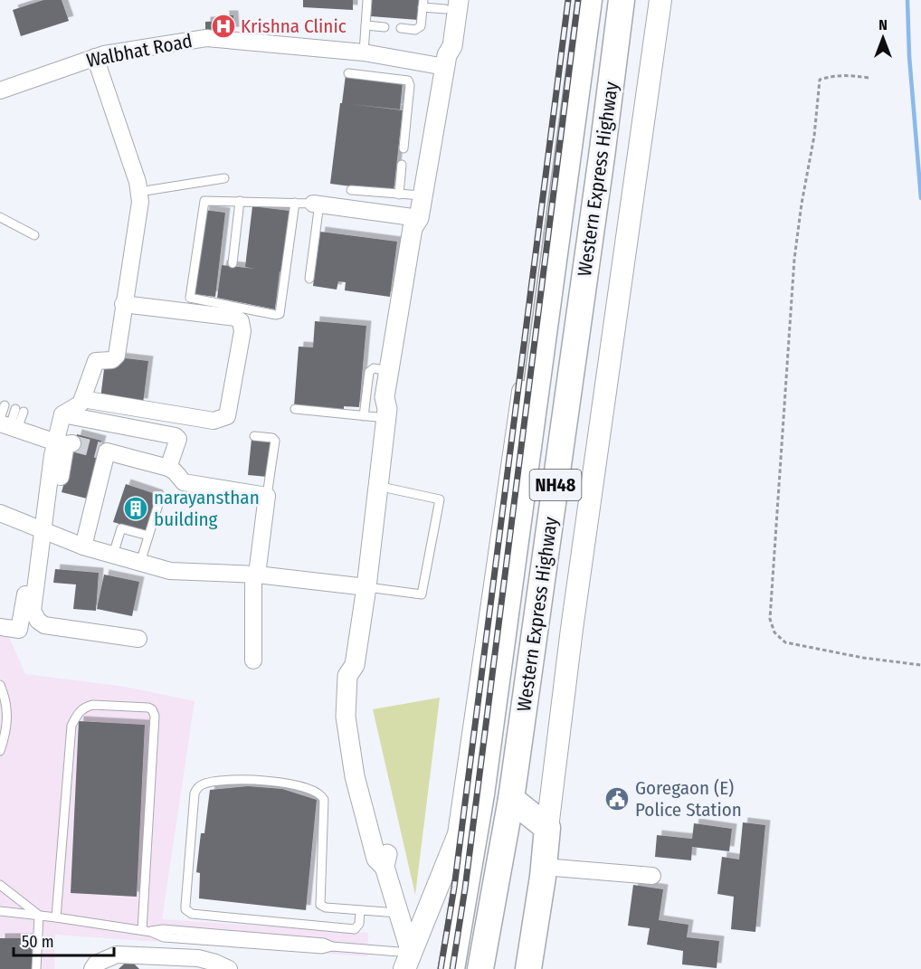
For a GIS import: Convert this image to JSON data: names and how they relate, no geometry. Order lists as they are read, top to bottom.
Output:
{
  "streets": {
    "highway": ["Western Express Highway", "NH48"],
    "street": ["Walbhat Road"]
  },
  "places": {
    "hospital": ["Krishna Clinic"],
    "building": ["narayansthan building"],
    "public building": ["Goregaon (E) Police Station"]
  },
  "scale_bar": "50 m",
  "north": "top"
}
